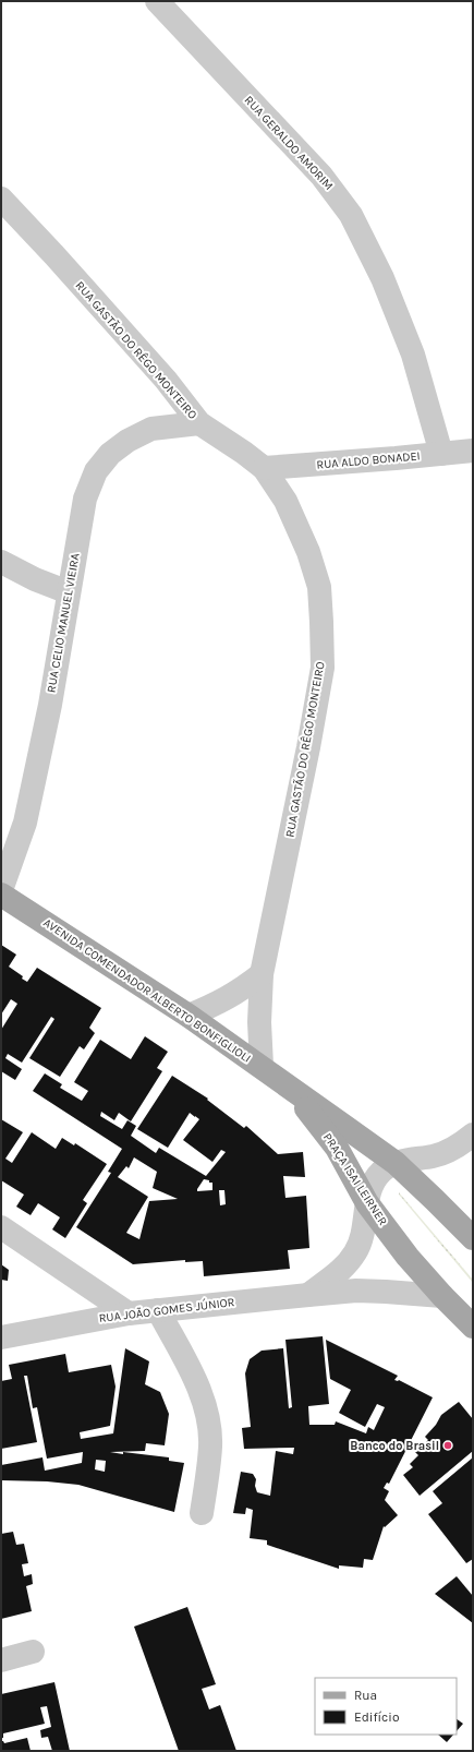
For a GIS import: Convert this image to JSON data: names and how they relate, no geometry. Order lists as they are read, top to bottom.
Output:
{
  "streets": {
    "main road": ["AVENIDA COMENDADOR ALBERTO BONFIGLIOLI", "PRAÇA ISAI LEIRNER"],
    "street": [
      "RUA GERALDO AMORIM",
      "RUA GASTÃO DO RÊGO MONTEIRO",
      "RUA ALDO BONADEI",
      "RUA CELIO MANUEL VIEIRA",
      "RUA JOÃO GOMES JÚNIOR"
    ]
  },
  "crossings": [
    ["RUA GERALDO AMORIM", "RUA ALDO BONADEI"],
    ["RUA GASTÃO DO RÊGO MONTEIRO", "RUA ALDO BONADEI"],
    ["RUA GASTÃO DO RÊGO MONTEIRO", "RUA CELIO MANUEL VIEIRA"],
    ["RUA GASTÃO DO RÊGO MONTEIRO", "AVENIDA COMENDADOR ALBERTO BONFIGLIOLI"],
    ["AVENIDA COMENDADOR ALBERTO BONFIGLIOLI", "PRAÇA ISAI LEIRNER"],
    ["PRAÇA ISAI LEIRNER", "RUA JOÃO GOMES JÚNIOR"]
  ],
  "places": ["Banco do Brasil"],
  "legend": ["Rua", "Edifício"]
}
